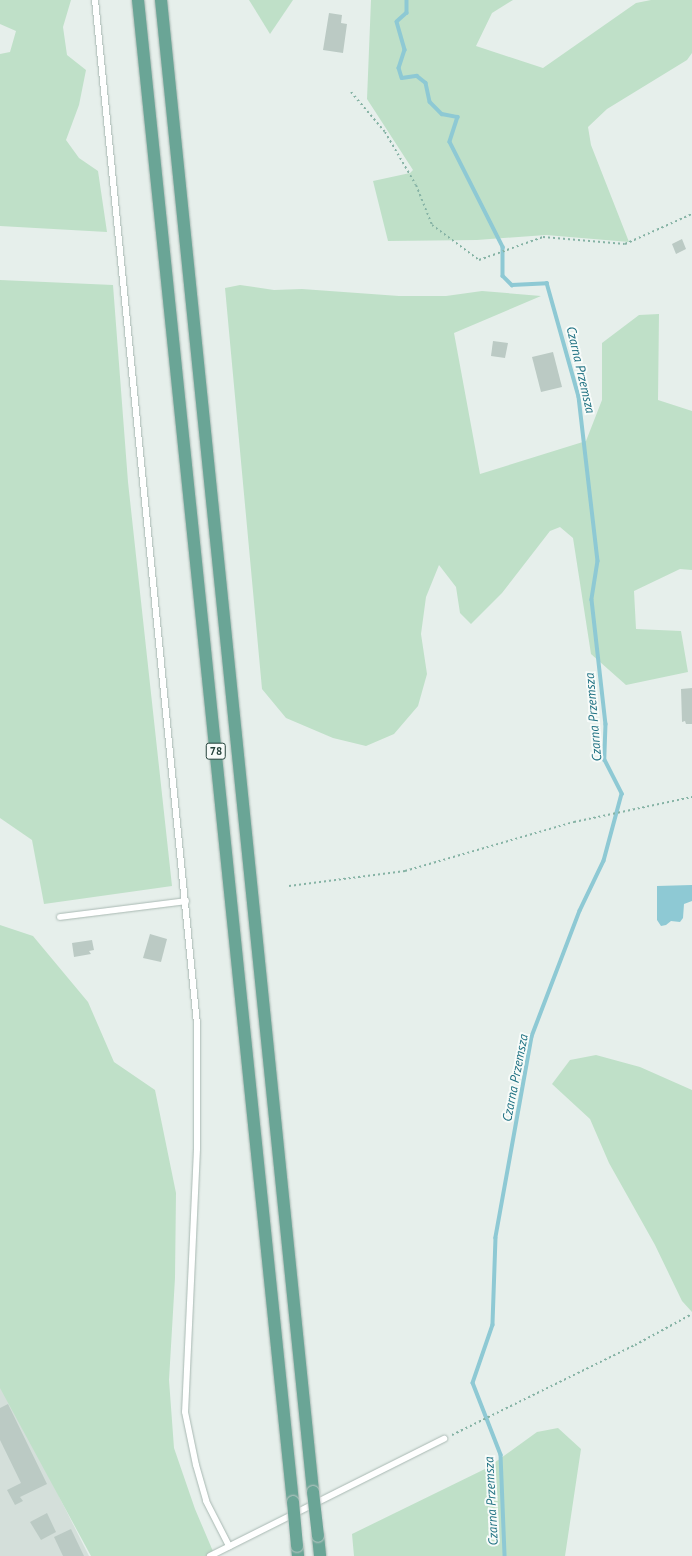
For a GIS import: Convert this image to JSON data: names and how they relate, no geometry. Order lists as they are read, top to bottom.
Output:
{
  "streets": {
    "main road": ["78"]
  },
  "water": ["Czarna Przemsza"]
}
